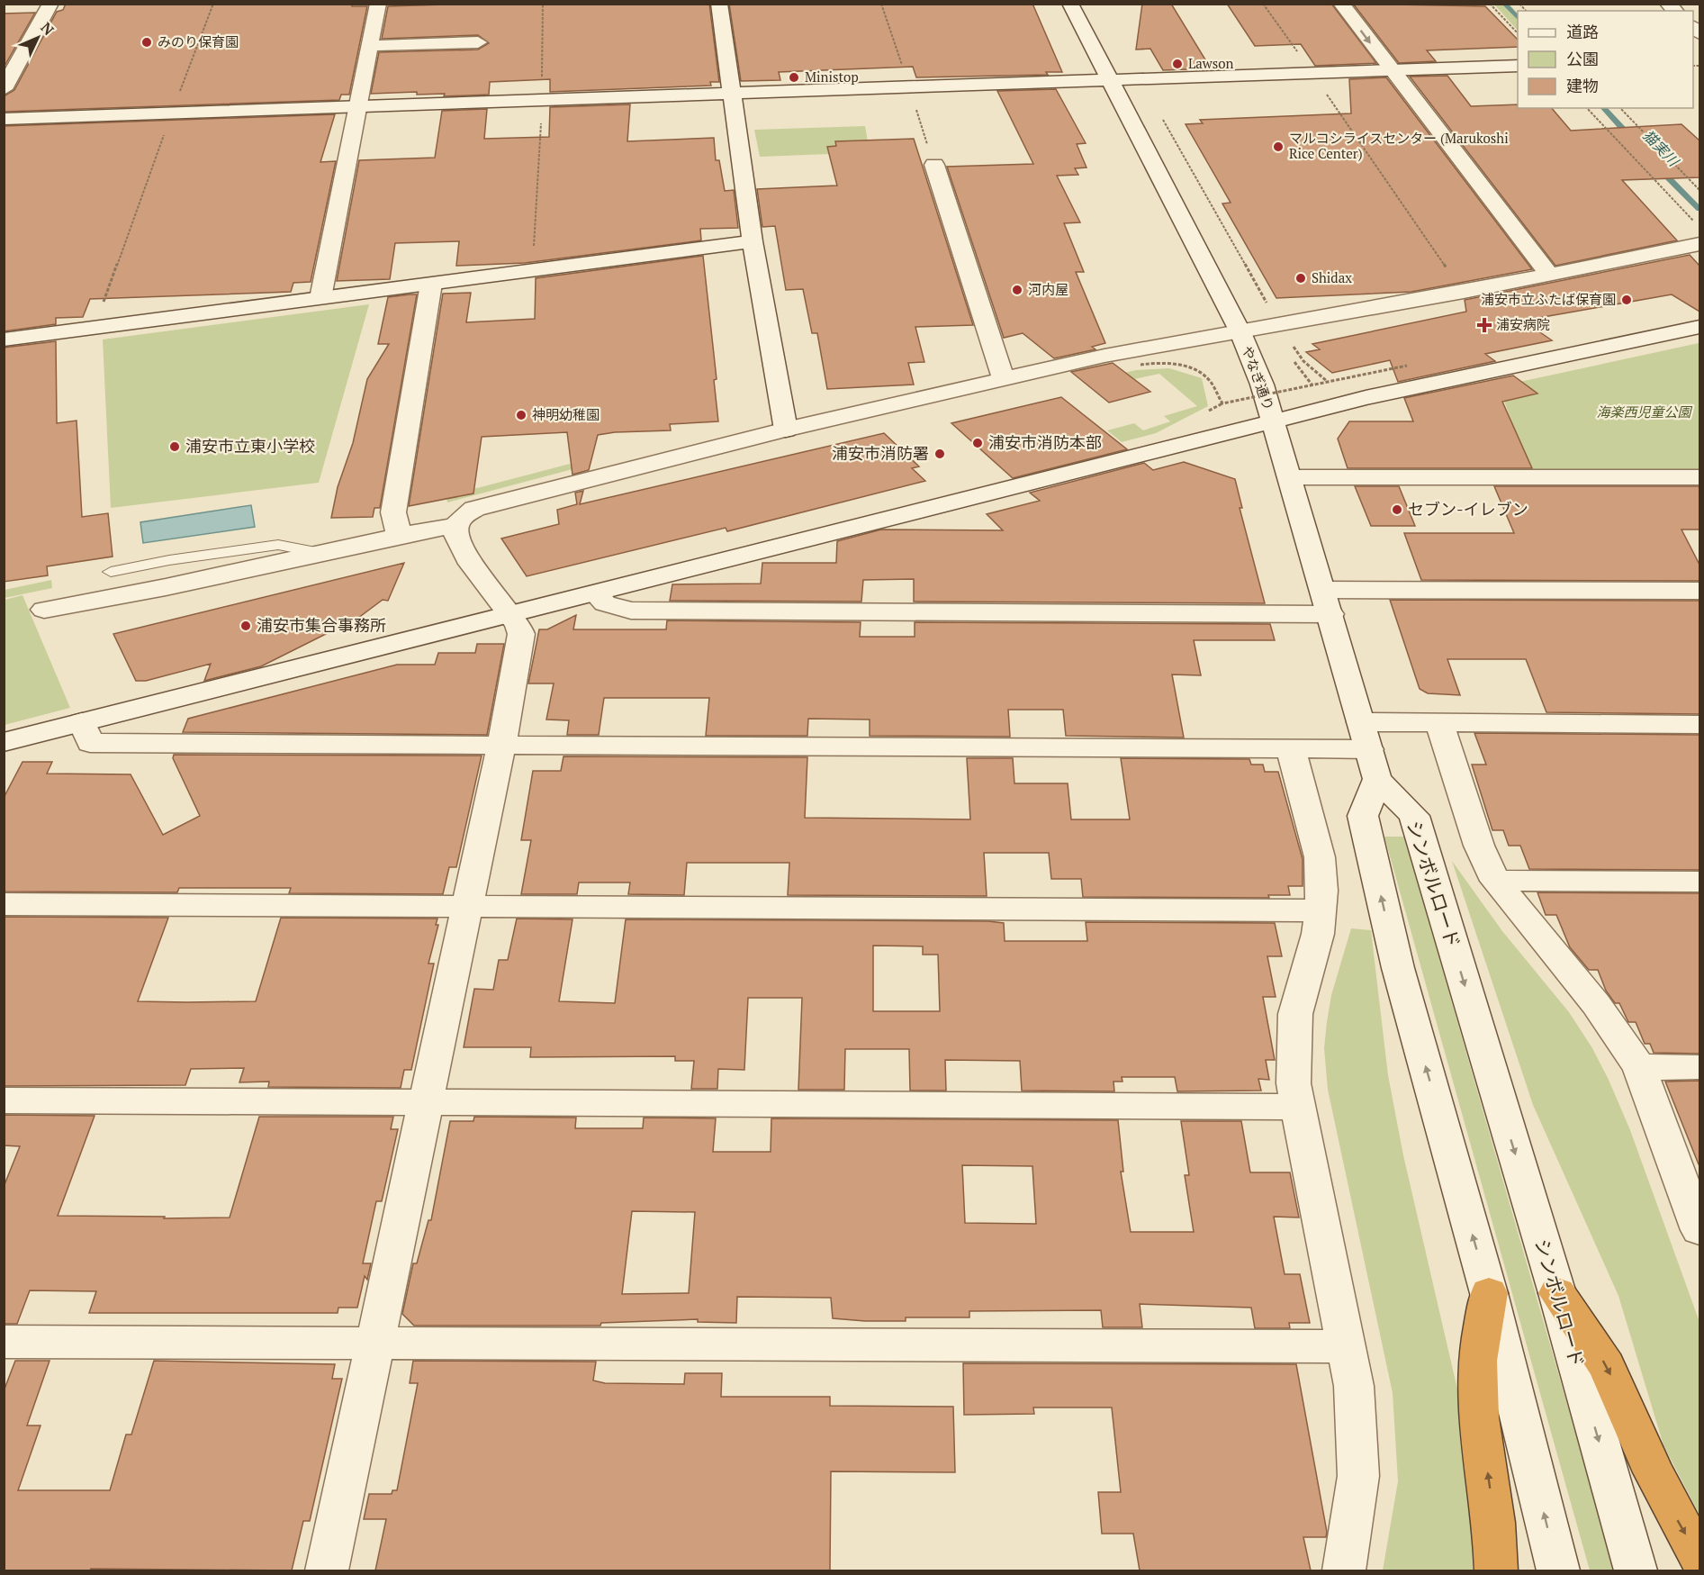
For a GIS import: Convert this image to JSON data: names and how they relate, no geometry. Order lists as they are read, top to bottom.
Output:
{
  "streets": {
    "street": ["やなぎ通り", "シンボルロード"]
  },
  "crossings": [
    ["やなぎ通り", "シンボルロード"]
  ],
  "water": ["猫実川"],
  "parks": ["海楽西児童公園"],
  "places": {
    "other": [
      "みのり保育園",
      "Lawson",
      "Ministop",
      "マルコシライスセンター (Marukoshi Rice Center)",
      "Shidax",
      "河内屋",
      "浦安市立ふたば保育園",
      "神明幼稚園",
      "浦安市消防本部",
      "浦安市立東小学校",
      "浦安市消防署",
      "セブン-イレブン",
      "浦安市集合事務所"
    ],
    "health": ["浦安病院"]
  },
  "legend": ["道路", "公園", "建物"],
  "north": "top right"
}
